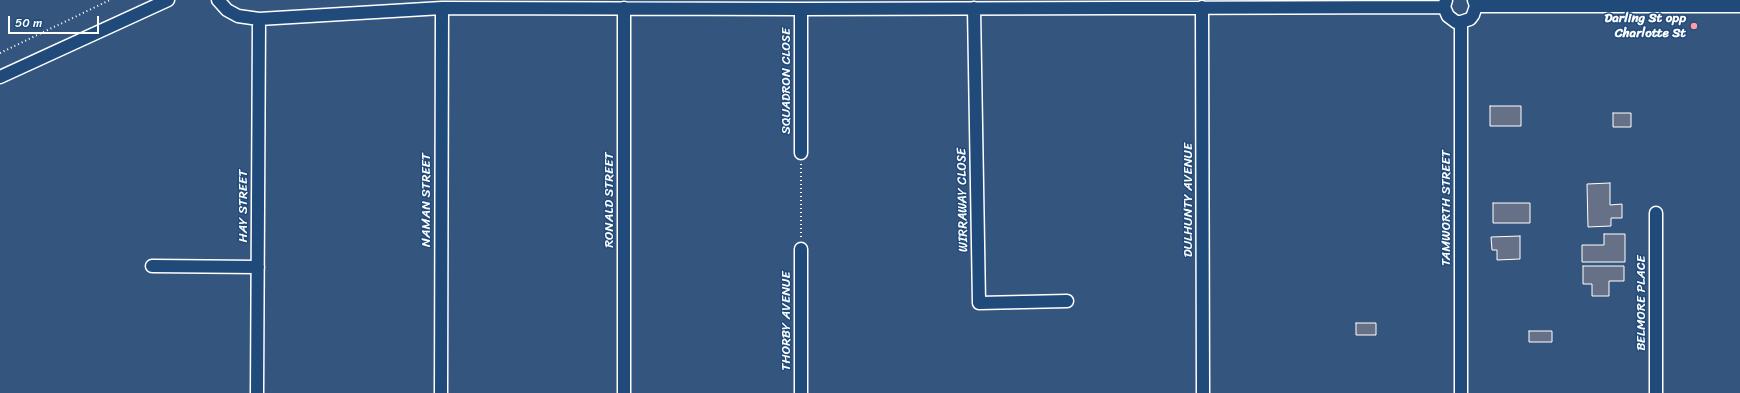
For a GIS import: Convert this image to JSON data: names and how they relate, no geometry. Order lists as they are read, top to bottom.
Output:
{
  "streets": {
    "street": [
      "SQUADRON CLOSE",
      "NAMAN STREET",
      "RONALD STREET",
      "WIRRAWAY CLOSE",
      "DULHUNTY AVENUE",
      "HAY STREET",
      "TAMWORTH STREET",
      "BELMORE PLACE",
      "THORBY AVENUE"
    ]
  },
  "places": ["Darling St opp Charlotte St"],
  "scale_bar": "50 m"
}
